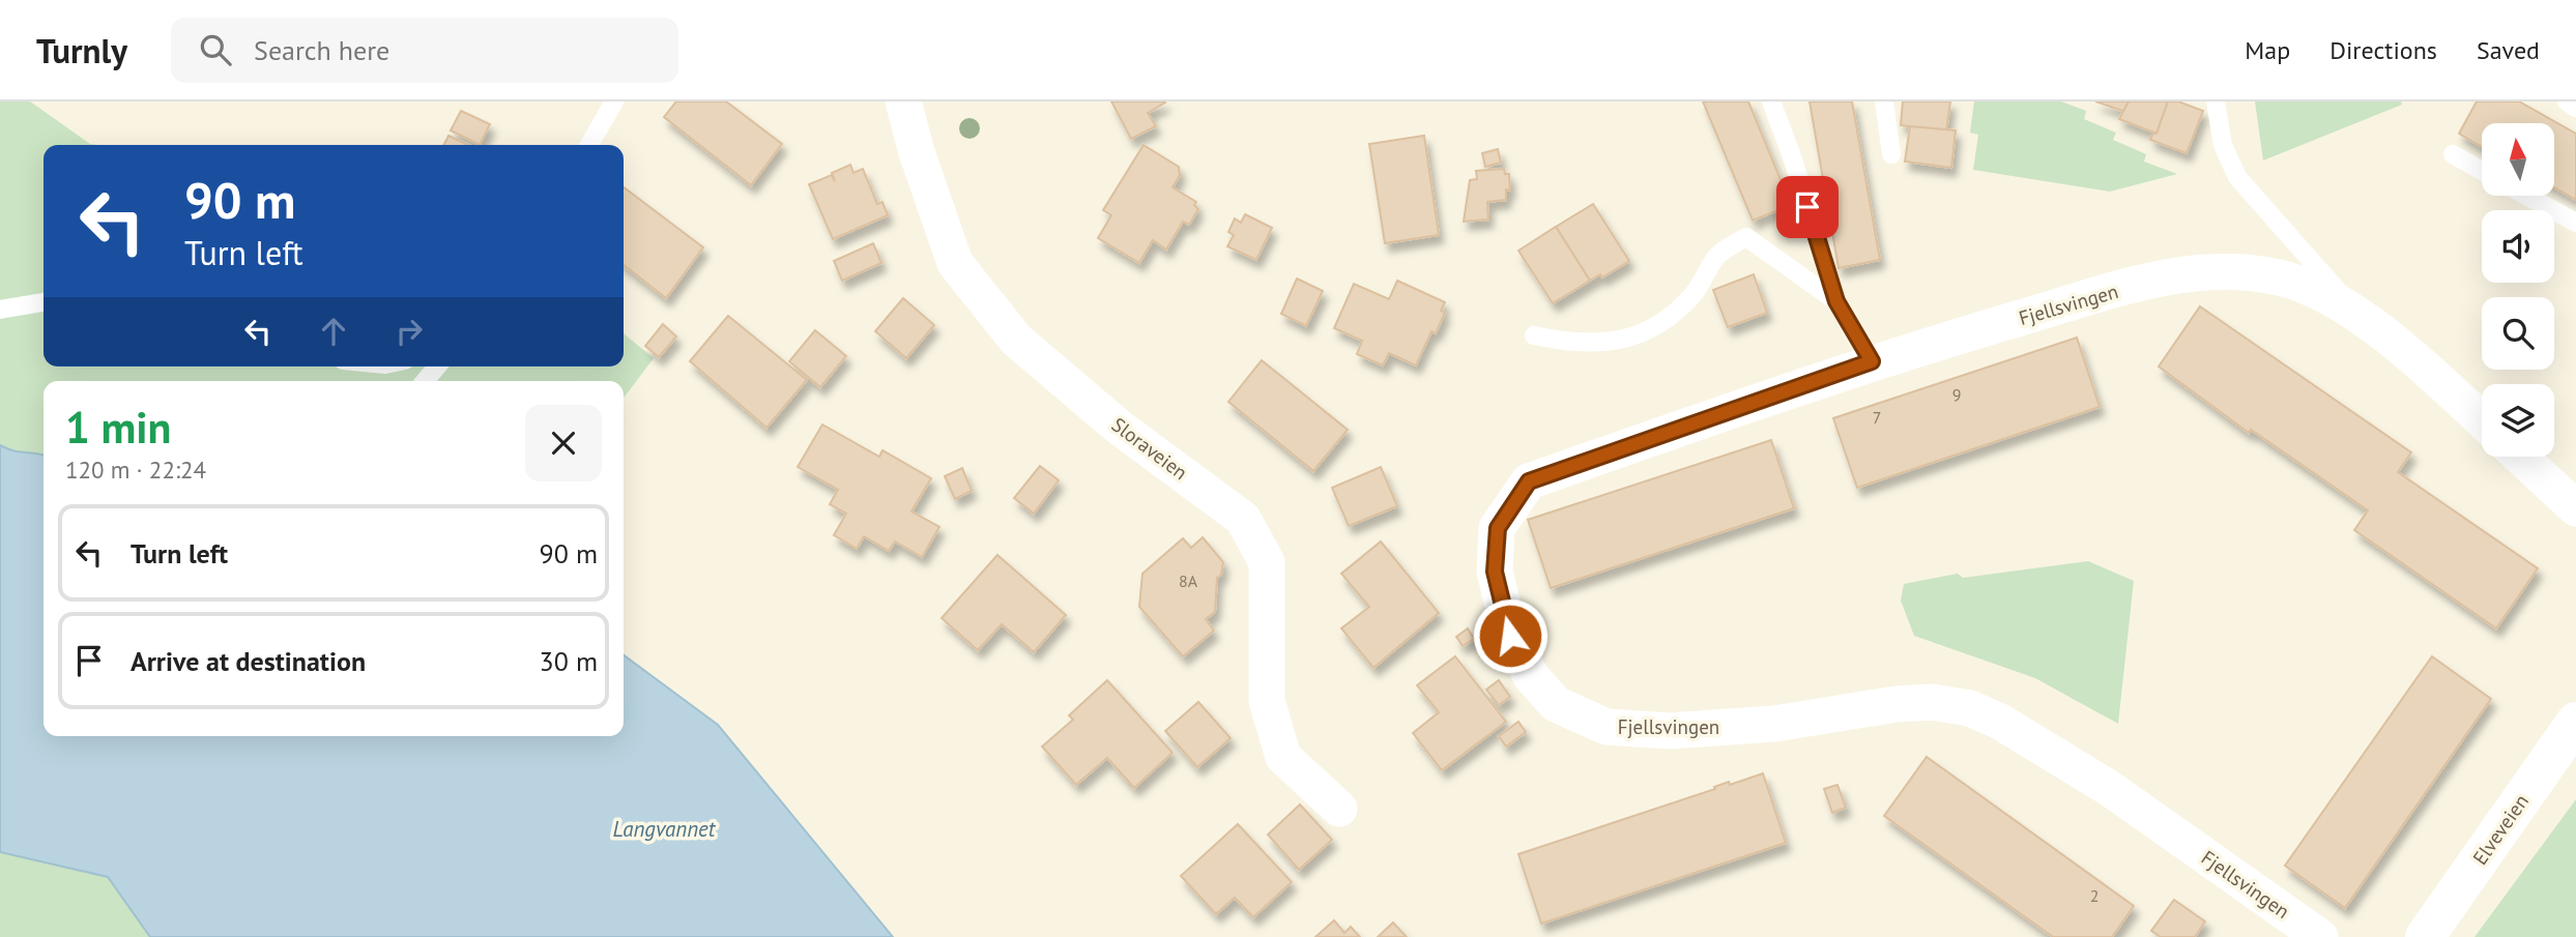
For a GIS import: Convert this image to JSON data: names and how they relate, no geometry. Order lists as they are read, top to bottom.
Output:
{
  "streets": {
    "main road": ["Elveveien"],
    "street": ["Fjellsvingen", "Sloraveien"]
  },
  "water": ["Langvannet"],
  "house_numbers": [
    "9",
    "7",
    "8A",
    "2"
  ],
  "north": "top",
  "page": {
    "header": "Turnly",
    "search": "Search here",
    "nav": ["Map", "Directions", "Saved"],
    "turn": ["90 m", "Turn left"],
    "heading": ["1 min", "120 m · 22:24"],
    "list": [
      {
        "name": "Turn left",
        "value": "90 m"
      },
      {
        "name": "Arrive at destination",
        "value": "30 m"
      }
    ]
  }
}
